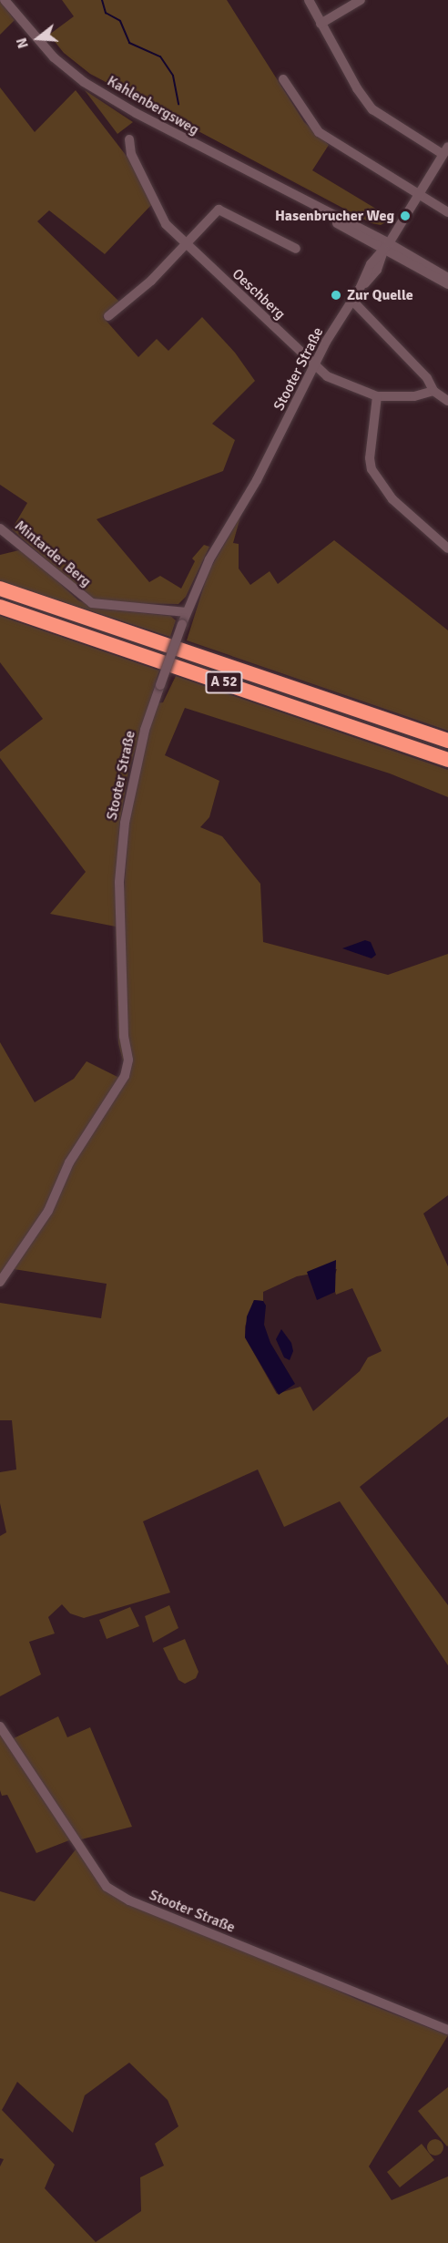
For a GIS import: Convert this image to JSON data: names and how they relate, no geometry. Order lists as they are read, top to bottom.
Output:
{
  "streets": {
    "highway": ["A 52"],
    "street": [
      "Kahlenbergsweg",
      "Oeschberg",
      "Stooter Straße",
      "Mintarder Berg"
    ]
  },
  "crossings": [
    ["Kahlenbergsweg", "Stooter Straße"],
    ["Oeschberg", "Stooter Straße"],
    ["Stooter Straße", "Mintarder Berg"]
  ],
  "places": ["Hasenbrucher Weg", "Zur Quelle"],
  "north": "left"
}
